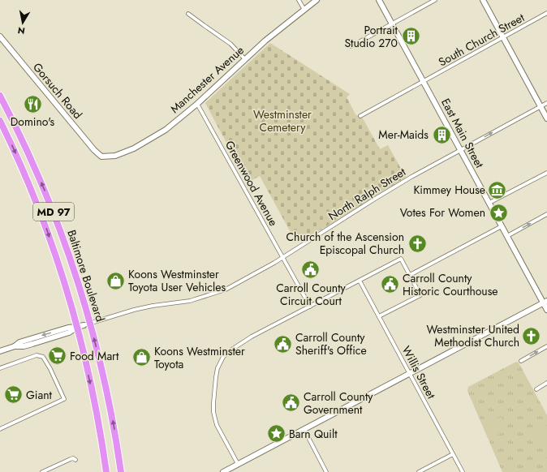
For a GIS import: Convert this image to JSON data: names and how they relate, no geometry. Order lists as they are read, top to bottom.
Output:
{
  "streets": {
    "highway": ["MD 97", "Baltimore Boulevard"],
    "street": [
      "South Church Street",
      "Manchester Avenue",
      "Gorsuch Road",
      "East Main Street",
      "Greenwood Avenue",
      "North Ralph Street",
      "Willis Street"
    ]
  },
  "crossings": [
    ["South Church Street", "East Main Street"],
    ["Manchester Avenue", "Gorsuch Road"],
    ["Manchester Avenue", "Greenwood Avenue"],
    ["East Main Street", "North Ralph Street"],
    ["Greenwood Avenue", "North Ralph Street"],
    ["North Ralph Street", "Baltimore Boulevard"]
  ],
  "parks": ["Westminster Cemetery"],
  "places": {
    "building": ["Portrait Studio 270", "Mer-Maids"],
    "restaurant": ["Domino's"],
    "museum": ["Kimmey House"],
    "place": ["Votes For Women", "Barn Quilt"],
    "church": ["Church of the Ascension Episcopal Church", "Westminster United Methodist Church"],
    "public building": [
      "Carroll County Circuit Court",
      "Carroll County Historic Courthouse",
      "Carroll County Sheriff's Office",
      "Carroll County Government"
    ],
    "shop": ["Koons Westminster Toyota User Vehicles", "Koons Westminster Toyota"],
    "supermarket": ["Food Mart", "Giant"]
  },
  "north": "bottom"
}
